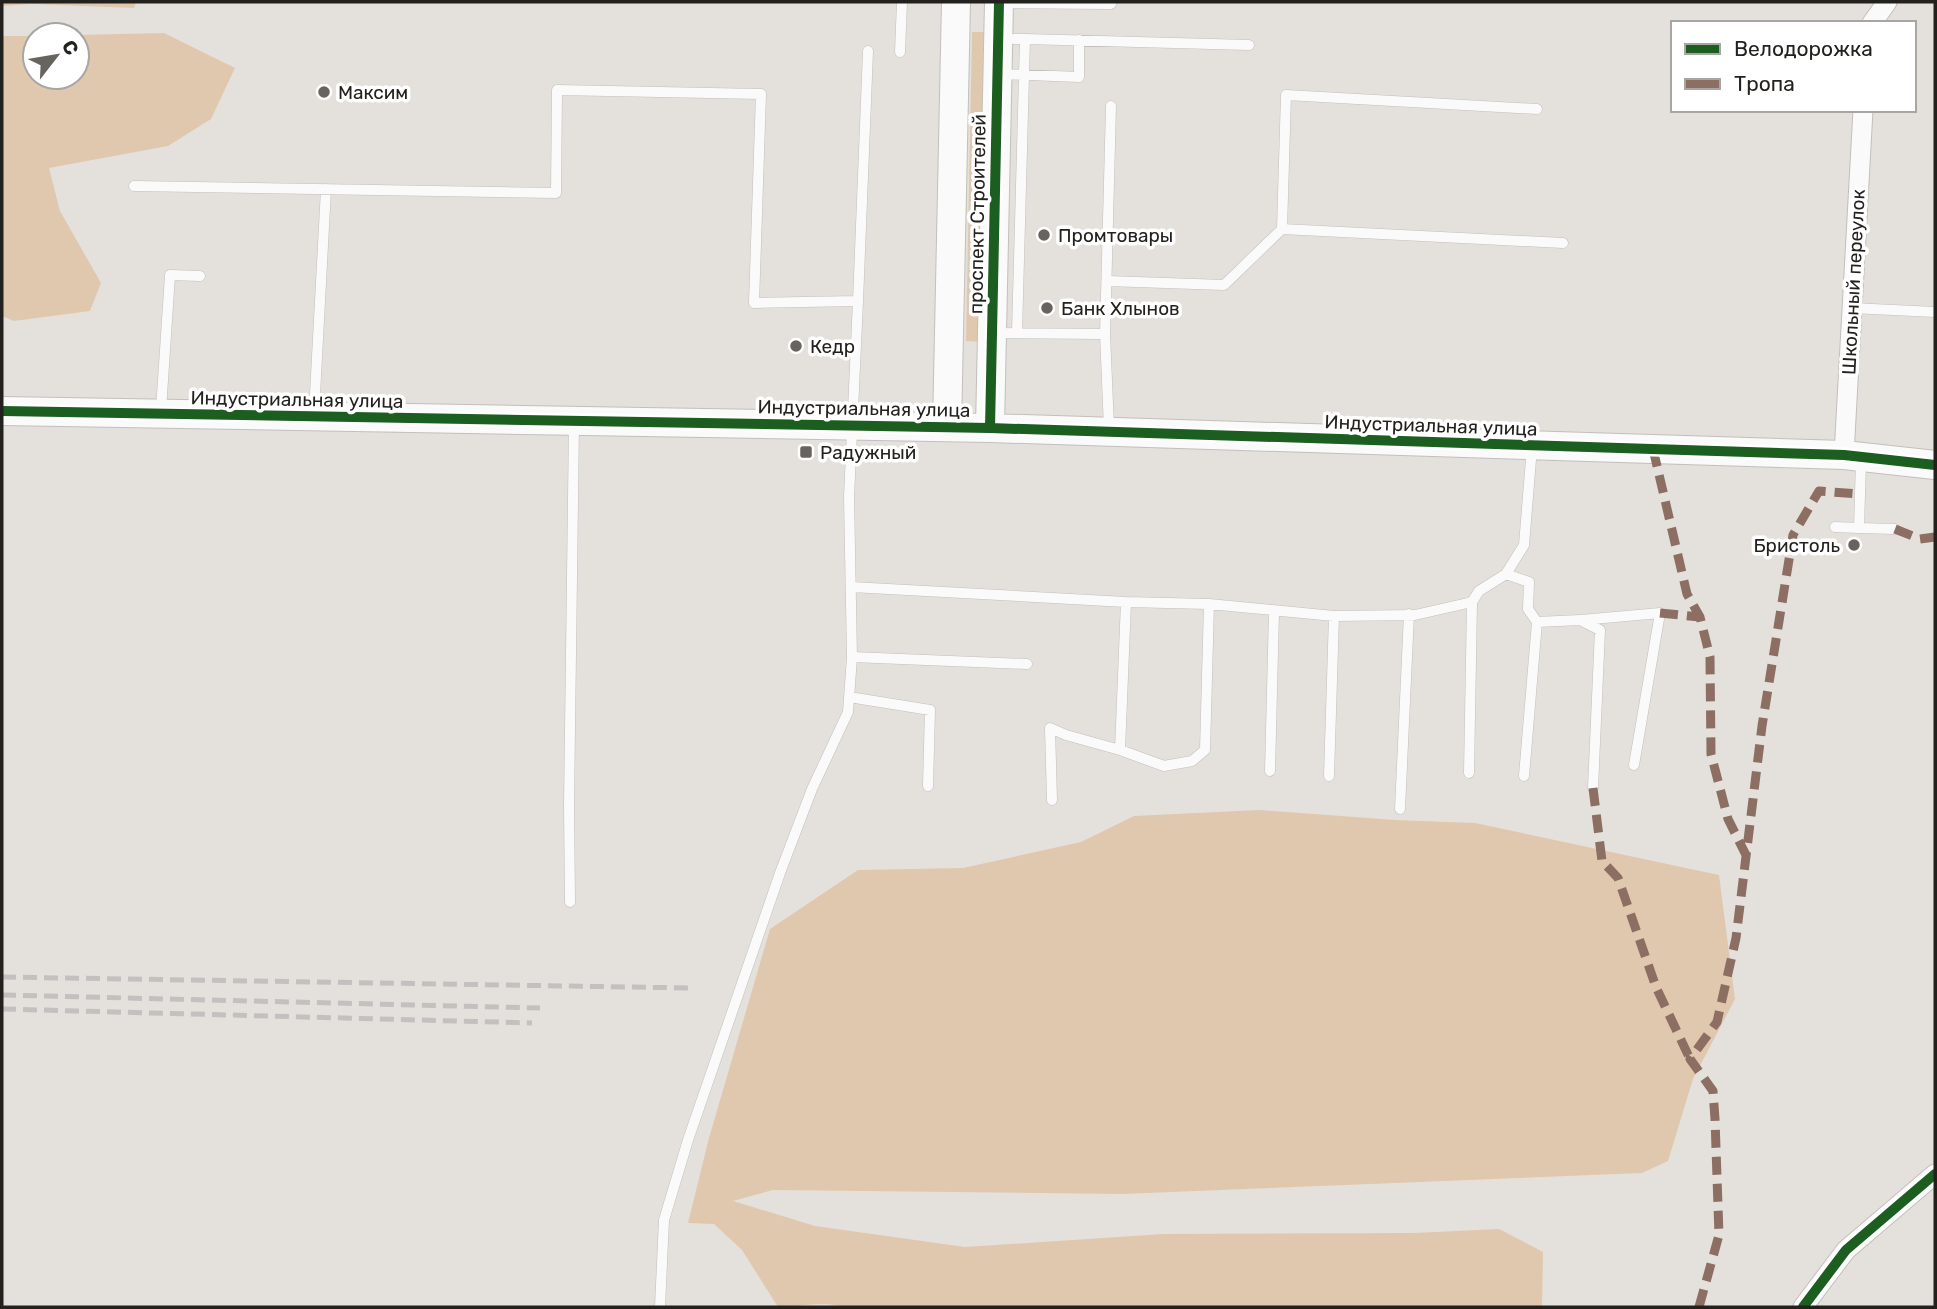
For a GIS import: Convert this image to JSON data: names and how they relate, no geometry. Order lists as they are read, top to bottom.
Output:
{
  "streets": {
    "street": ["проспект Строителей", "Школьный переулок", "Индустриальная улица"]
  },
  "crossings": [
    ["проспект Строителей", "Индустриальная улица"],
    ["Школьный переулок", "Индустриальная улица"]
  ],
  "places": {
    "other": [
      "Максим",
      "Промтовары",
      "Банк Хлынов",
      "Кедр",
      "Бристоль"
    ],
    "transit": ["Радужный"]
  },
  "legend": ["Велодорожка", "Тропа"],
  "north": "top right"
}
